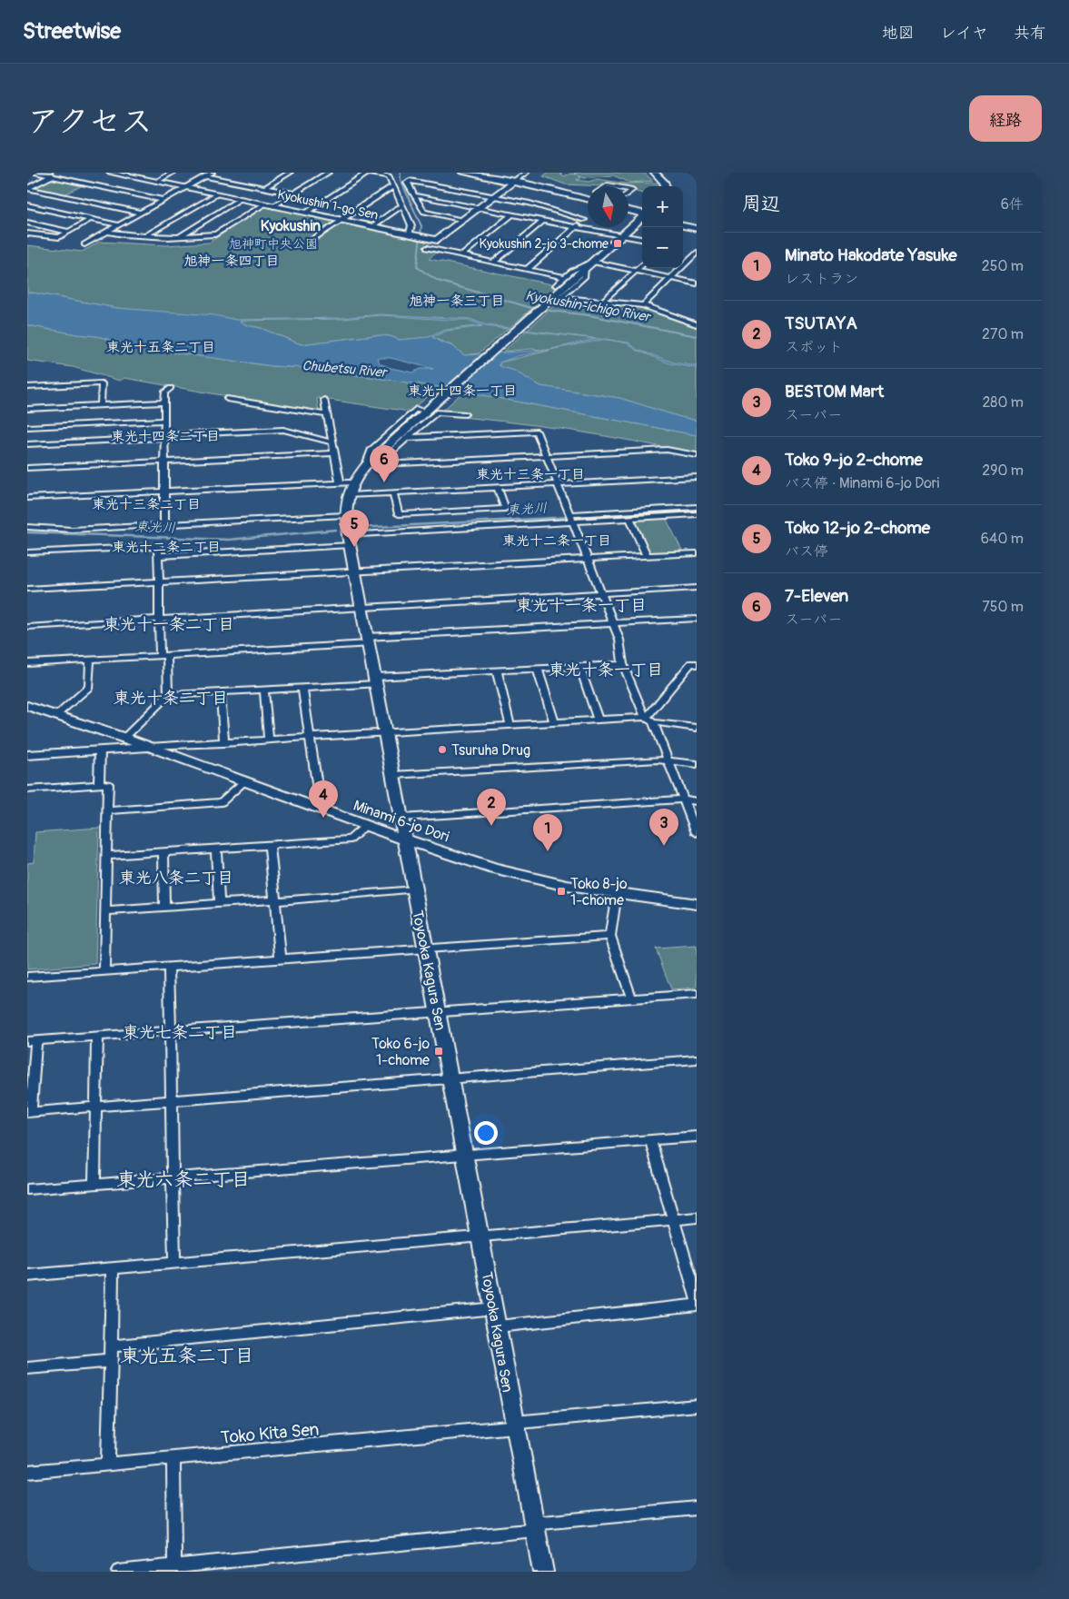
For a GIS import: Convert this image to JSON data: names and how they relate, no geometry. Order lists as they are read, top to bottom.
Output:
{
  "streets": {
    "main road": ["Kyokushin 1-go Sen", "Minami 6-jo Dori", "Toyooka Kagura Sen"],
    "street": ["Toko Kita Sen"]
  },
  "crossings": [
    ["Minami 6-jo Dori", "Toyooka Kagura Sen"],
    ["Toyooka Kagura Sen", "Toko Kita Sen"]
  ],
  "districts": [
    "Kyokushin",
    "旭神一条四丁目",
    "旭神一条三丁目",
    "東光十五条二丁目",
    "東光十四条一丁目",
    "東光十四条二丁目",
    "東光十三条一丁目",
    "東光十三条二丁目",
    "東光十二条一丁目",
    "東光十二条二丁目",
    "東光十一条一丁目",
    "東光十一条二丁目",
    "東光十条一丁目",
    "東光十条二丁目",
    "東光八条二丁目",
    "東光七条二丁目",
    "東光六条二丁目",
    "東光五条二丁目"
  ],
  "water": ["Kyokushin-ichigo River", "Chubetsu River", "東光川"],
  "parks": ["旭神町中央公園"],
  "places": {
    "transit": ["Kyokushin 2-jo 3-chome", "Toko 8-jo 1-chome", "Toko 6-jo 1-chome"],
    "other": ["Tsuruha Drug"]
  },
  "north": "bottom",
  "page": {
    "header": "Streetwise",
    "nav": ["地図", "レイヤ", "共有"],
    "title": "アクセス",
    "buttons": "経路",
    "heading": ["周辺", "6件"],
    "map_buttons": ["+", "−"],
    "list": [
      {
        "mark": "1",
        "name": "Minato Hakodate Yasuke",
        "note": "レストラン",
        "value": "250 m"
      },
      {
        "mark": "2",
        "name": "TSUTAYA",
        "note": "スポット",
        "value": "270 m"
      },
      {
        "mark": "3",
        "name": "BESTOM Mart",
        "note": "スーパー",
        "value": "280 m"
      },
      {
        "mark": "4",
        "name": "Toko 9-jo 2-chome",
        "note": "バス停 · Minami 6-jo Dori",
        "value": "290 m"
      },
      {
        "mark": "5",
        "name": "Toko 12-jo 2-chome",
        "note": "バス停",
        "value": "640 m"
      },
      {
        "mark": "6",
        "name": "7-Eleven",
        "note": "スーパー",
        "value": "750 m"
      }
    ],
    "pins": [
      "6",
      "5",
      "4",
      "2",
      "3",
      "1"
    ]
  }
}
